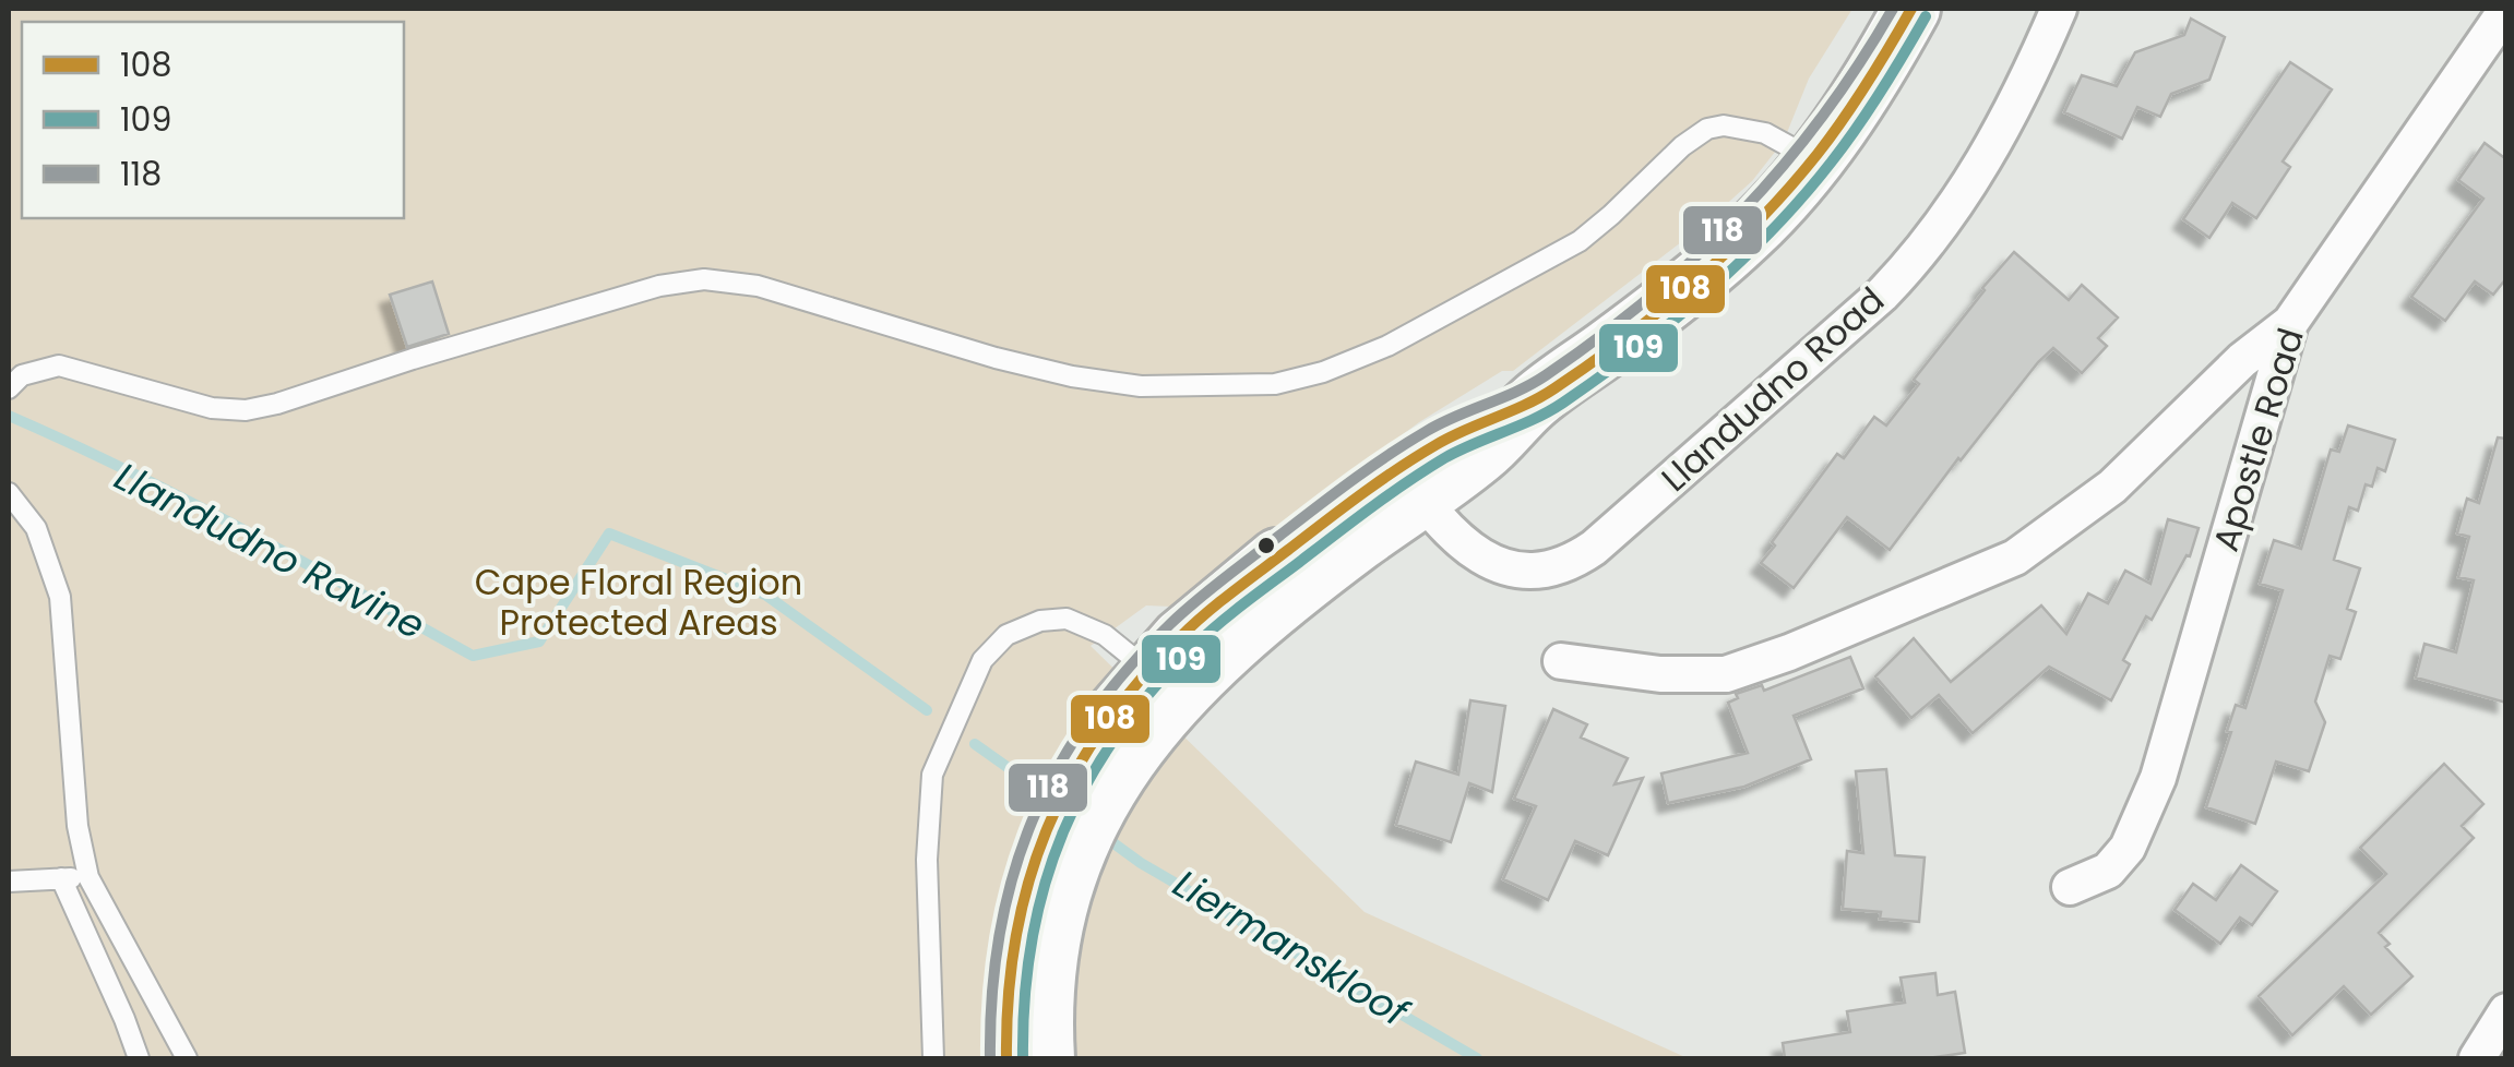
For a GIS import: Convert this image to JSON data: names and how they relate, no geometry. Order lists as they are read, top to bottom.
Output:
{
  "streets": {
    "street": ["Llandudno Road", "Apostle Road"]
  },
  "water": ["Llandudno Ravine", "Liermanskloof"],
  "parks": ["Cape Floral Region Protected Areas"],
  "lines": ["transit line 108", "transit line 118", "transit line 109"],
  "legend": ["108", "109", "118"]
}
